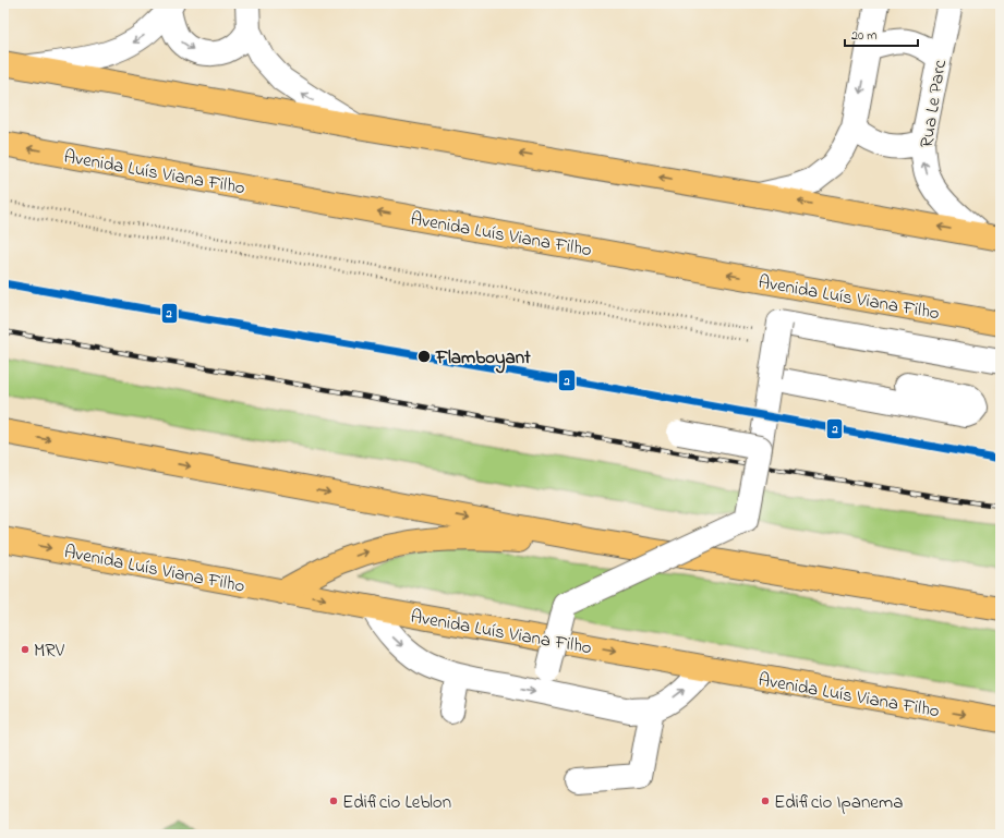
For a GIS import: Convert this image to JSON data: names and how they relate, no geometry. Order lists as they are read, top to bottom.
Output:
{
  "streets": {
    "main road": ["Avenida Luís Viana Filho"],
    "street": ["Rua Le Parc"]
  },
  "one_way": ["Rua Le Parc"],
  "places": [
    "Flamboyant",
    "MRV",
    "Edificio Leblon",
    "Edificio Ipanema"
  ],
  "lines": ["transit line 2"],
  "scale_bar": "20 m"
}
